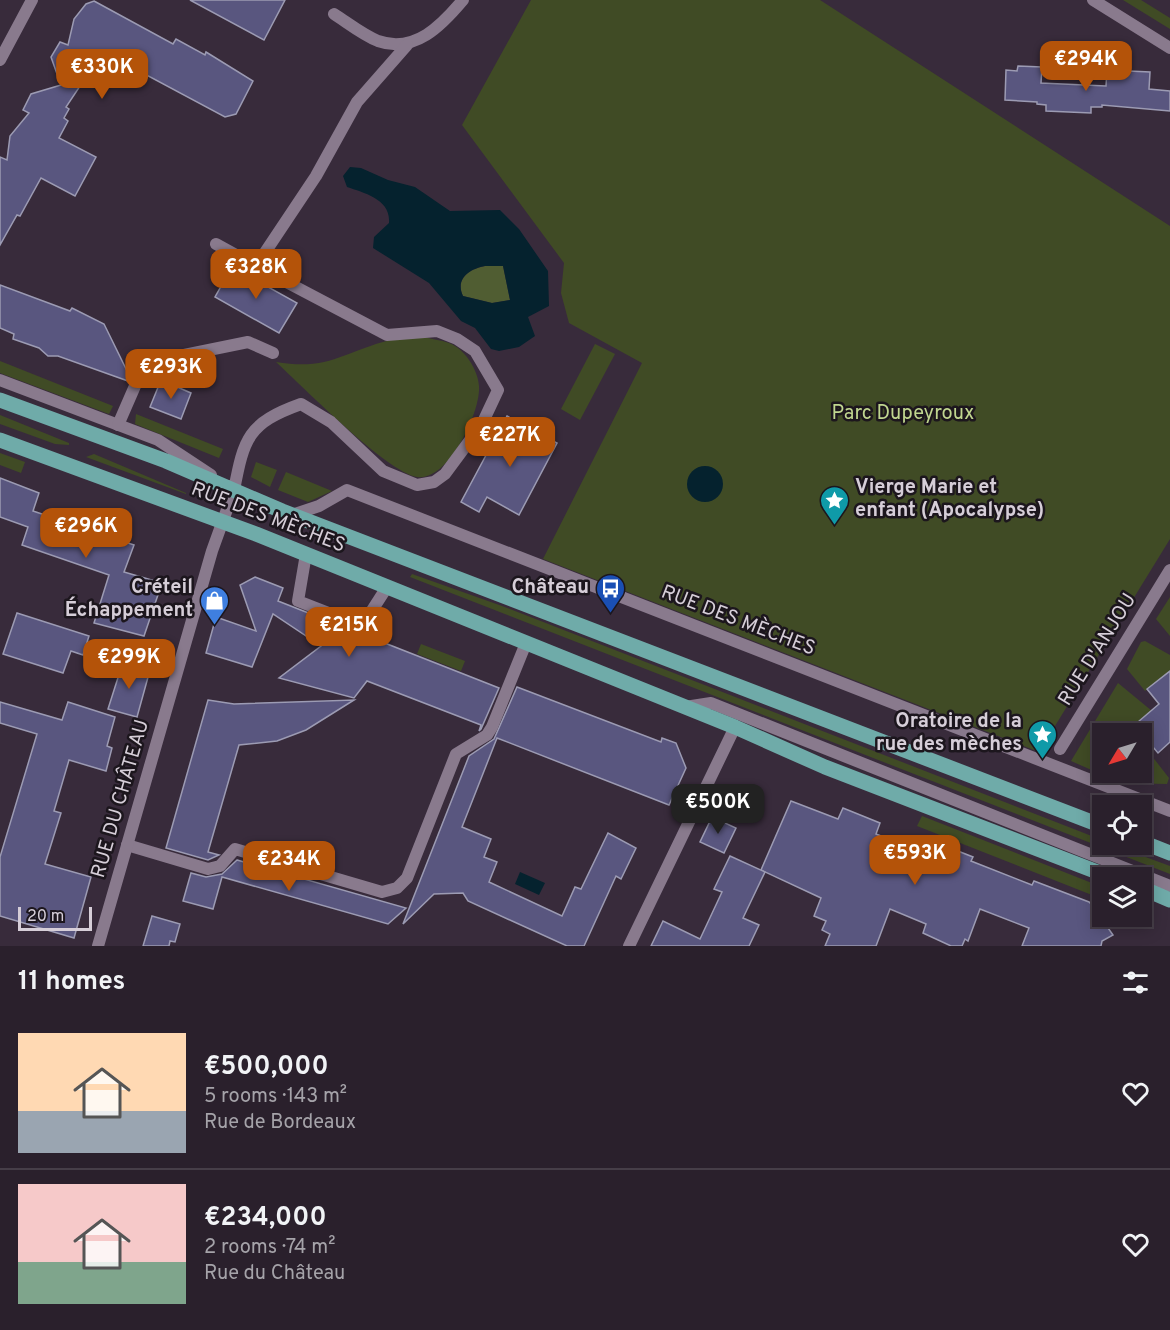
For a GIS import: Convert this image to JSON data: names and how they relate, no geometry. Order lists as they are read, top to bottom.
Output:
{
  "streets": {
    "main road": ["RUE DES MÈCHES"],
    "street": ["RUE D'ANJOU", "RUE DU CHÂTEAU"]
  },
  "crossings": [
    ["RUE DES MÈCHES", "RUE DU CHÂTEAU"]
  ],
  "parks": ["Parc Dupeyroux"],
  "places": {
    "place": ["Vierge Marie et enfant (Apocalypse)", "Oratoire de la rue des mèches"],
    "bus stop": ["Château"],
    "shop": ["Créteil Échappement"]
  },
  "scale_bar": "20 m",
  "north": "bottom left",
  "page": {
    "price": [
      "€294K",
      "€330K",
      "€328K",
      "€293K",
      "€227K",
      "€296K",
      "€215K",
      "€299K",
      "€500K",
      "€593K",
      "€234K"
    ],
    "scale": "20 m",
    "heading": "11 homes",
    "list": [
      {
        "name": "€500,000",
        "note": "5 rooms · 143 m² · Rue de Bordeaux"
      },
      {
        "name": "€234,000",
        "note": "2 rooms · 74 m² · Rue du Château"
      }
    ]
  }
}
